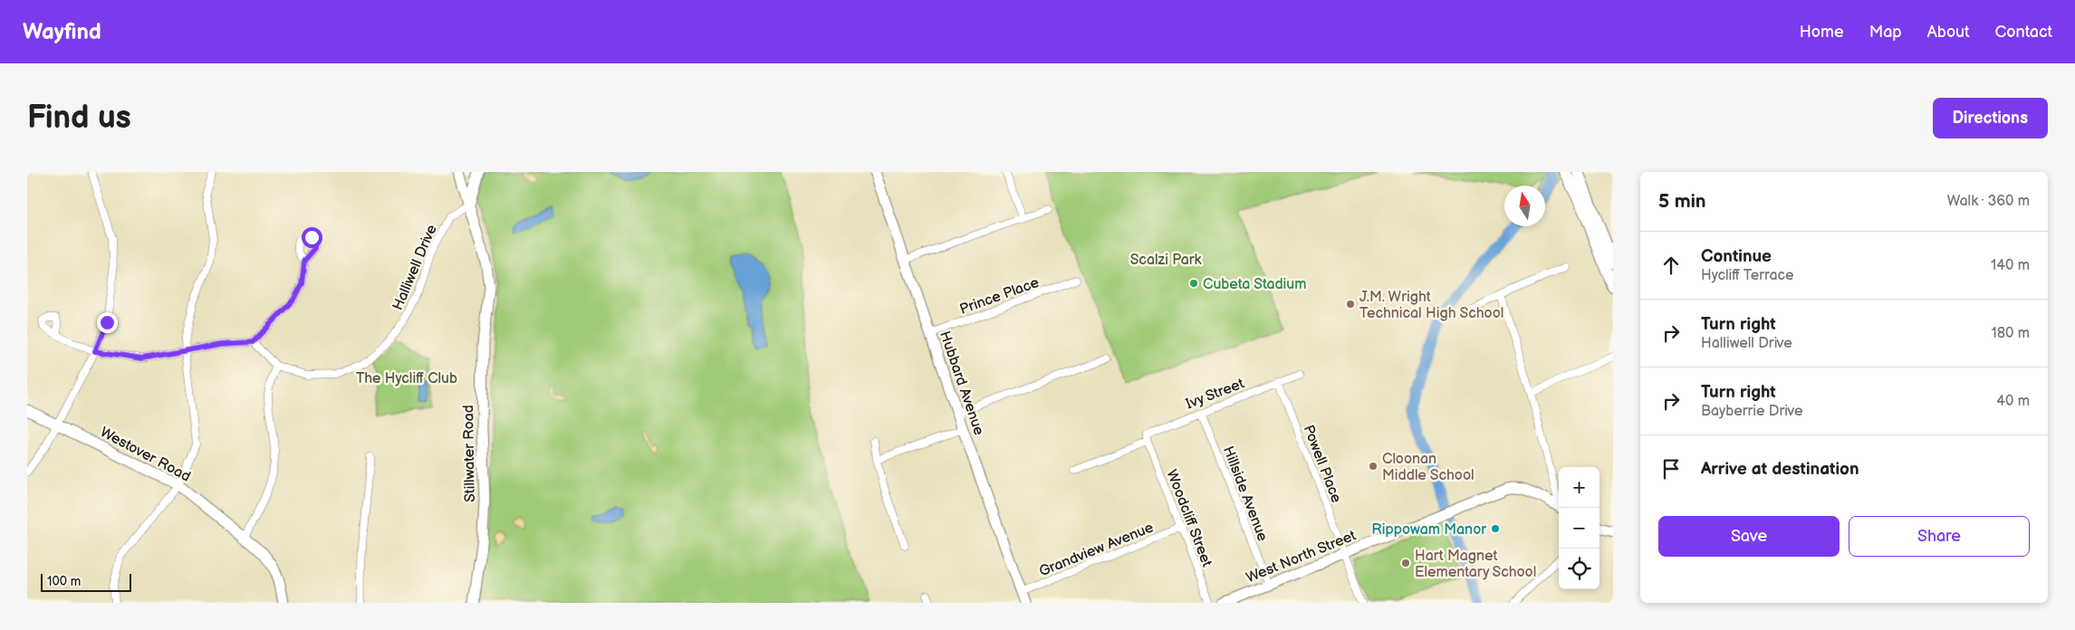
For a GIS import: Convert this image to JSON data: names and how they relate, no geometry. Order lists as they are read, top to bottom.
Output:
{
  "streets": {
    "street": [
      "Halliwell Drive",
      "Prince Place",
      "Hubbard Avenue",
      "Ivy Street",
      "Westover Road",
      "Stillwater Road",
      "Powell Place",
      "Hillside Avenue",
      "Woodcliff Street",
      "Grandview Avenue",
      "West North Street"
    ]
  },
  "crossings": [
    ["Halliwell Drive", "Stillwater Road"],
    ["Prince Place", "Hubbard Avenue"],
    ["Hubbard Avenue", "Grandview Avenue"],
    ["Ivy Street", "Powell Place"],
    ["Ivy Street", "Hillside Avenue"],
    ["Ivy Street", "Woodcliff Street"],
    ["Powell Place", "West North Street"],
    ["Hillside Avenue", "West North Street"],
    ["Woodcliff Street", "Grandview Avenue"]
  ],
  "parks": ["Scalzi Park", "The Hycliff Club"],
  "places": [
    "Cubeta Stadium",
    "J.M. Wright Technical High School",
    "Cloonan Middle School",
    "Rippowam Manor",
    "Hart Magnet Elementary School"
  ],
  "scale_bar": "100 m",
  "north": "top",
  "page": {
    "header": "Wayfind",
    "nav": [
      "Home",
      "Map",
      "About",
      "Contact"
    ],
    "buttons": [
      "Directions",
      ["Save", "Share"]
    ],
    "title": "Find us",
    "heading": ["5 min", "Walk · 360 m"],
    "list": [
      ["Continue", "Hycliff Terrace", "140 m"],
      ["Turn right", "Halliwell Drive", "180 m"],
      ["Turn right", "Bayberrie Drive", "40 m"],
      "Arrive at destination"
    ],
    "map_buttons": ["+", "−"],
    "scale": "100 m"
  }
}
